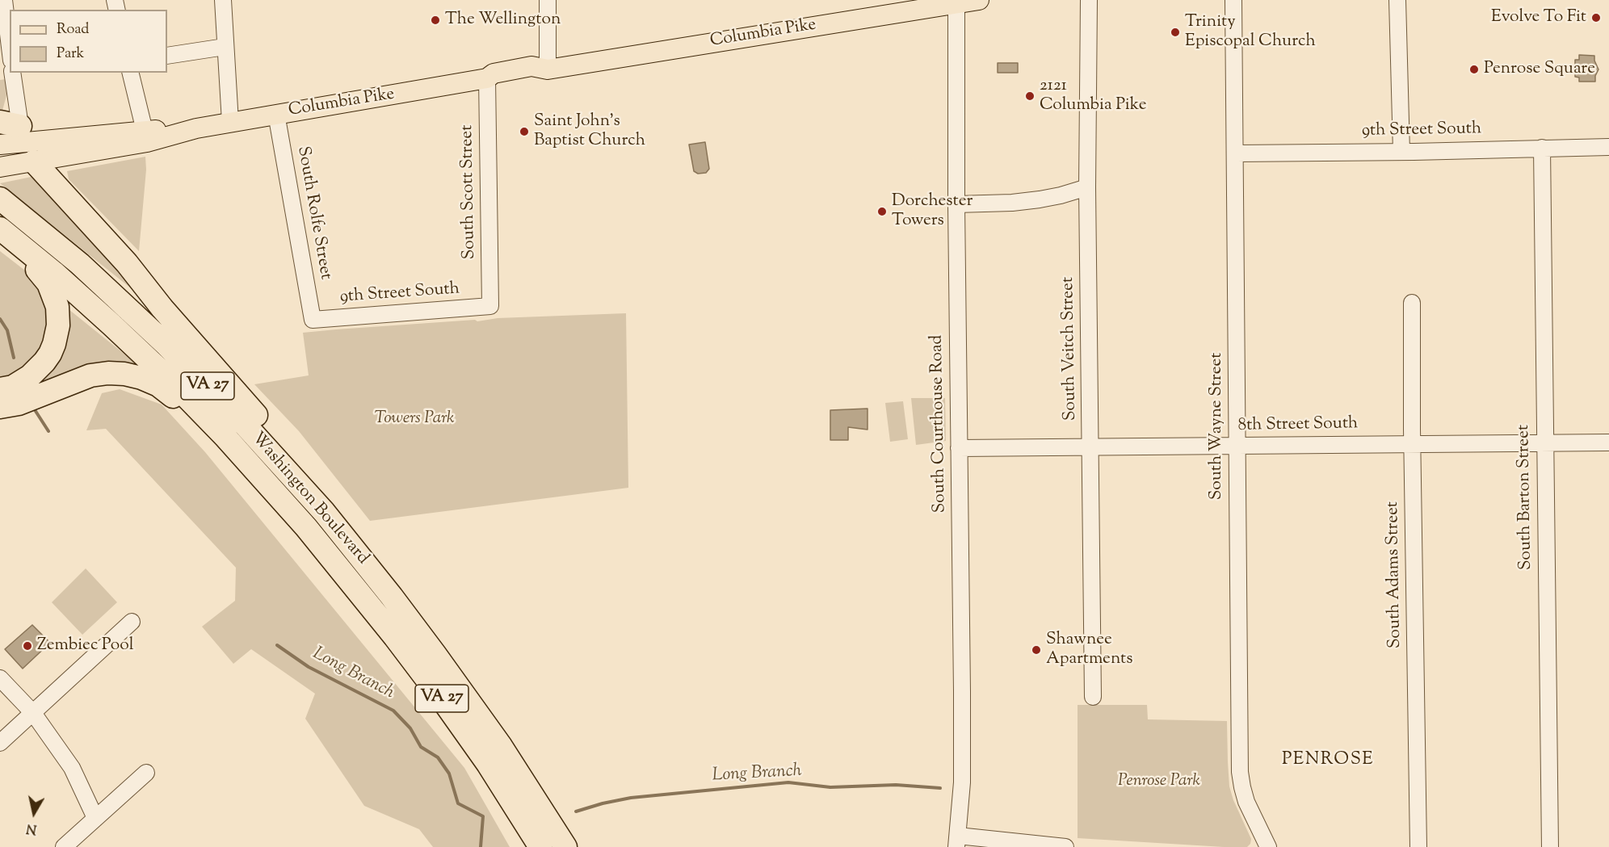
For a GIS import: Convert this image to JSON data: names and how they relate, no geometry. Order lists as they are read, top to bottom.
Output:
{
  "streets": {
    "highway": ["VA 27", "Washington Boulevard"],
    "main road": ["Columbia Pike"],
    "street": [
      "9th Street South",
      "South Scott Street",
      "South Rolfe Street",
      "South Veitch Street",
      "South Courthouse Road",
      "8th Street South",
      "South Wayne Street",
      "South Barton Street",
      "South Adams Street"
    ]
  },
  "crossings": [
    ["Columbia Pike", "South Scott Street"],
    ["Columbia Pike", "South Rolfe Street"],
    ["Columbia Pike", "South Courthouse Road"],
    ["9th Street South", "South Scott Street"],
    ["9th Street South", "South Rolfe Street"],
    ["9th Street South", "South Wayne Street"],
    ["9th Street South", "South Barton Street"],
    ["South Veitch Street", "8th Street South"],
    ["South Courthouse Road", "8th Street South"],
    ["8th Street South", "South Wayne Street"],
    ["8th Street South", "South Barton Street"],
    ["8th Street South", "South Adams Street"]
  ],
  "districts": ["PENROSE"],
  "water": ["Long Branch"],
  "parks": ["Towers Park", "Penrose Park"],
  "places": [
    "Evolve To Fit",
    "The Wellington",
    "Trinity Episcopal Church",
    "Penrose Square",
    "2121 Columbia Pike",
    "Saint John's Baptist Church",
    "Dorchester Towers",
    "Zembiec Pool",
    "Shawnee Apartments"
  ],
  "legend": ["Road", "Park"],
  "north": "bottom"
}
